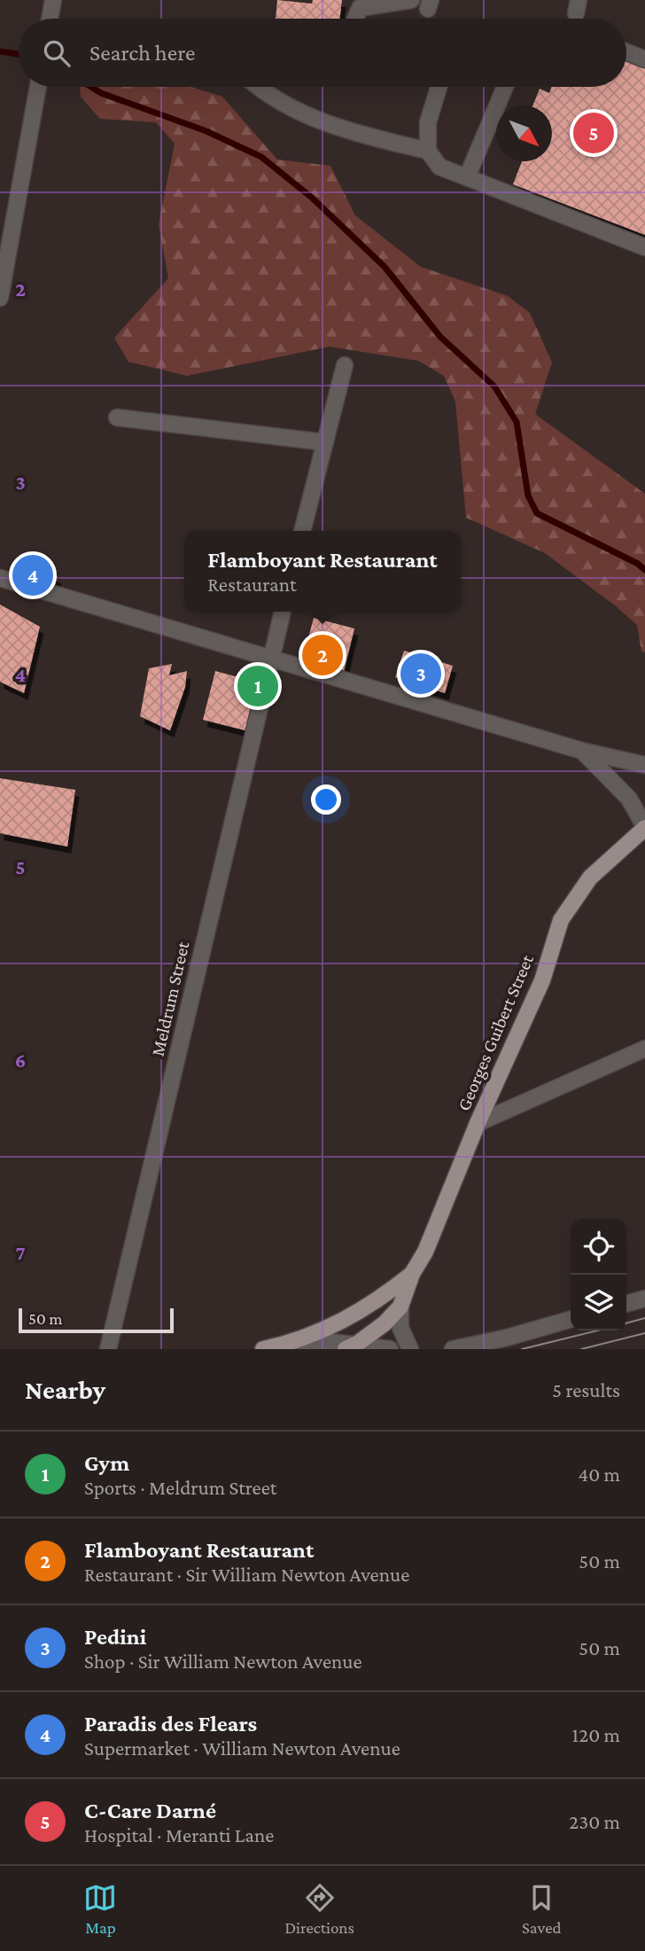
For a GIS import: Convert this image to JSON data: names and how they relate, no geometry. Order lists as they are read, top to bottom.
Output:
{
  "streets": {
    "main road": ["Georges Guibert Street"],
    "street": ["Meldrum Street"]
  },
  "scale_bar": "50 m",
  "north": "bottom right",
  "page": {
    "search": "Search here",
    "pins": [
      "5",
      "4",
      "2",
      "3",
      "1"
    ],
    "popup": ["Flamboyant Restaurant", "Restaurant"],
    "scale": "50 m",
    "heading": ["Nearby", "5 results"],
    "list": [
      {
        "mark": "1",
        "name": "Gym",
        "note": "Sports · Meldrum Street",
        "value": "40 m"
      },
      {
        "mark": "2",
        "name": "Flamboyant Restaurant",
        "note": "Restaurant · Sir William Newton Avenue",
        "value": "50 m"
      },
      {
        "mark": "3",
        "name": "Pedini",
        "note": "Shop · Sir William Newton Avenue",
        "value": "50 m"
      },
      {
        "mark": "4",
        "name": "Paradis des Flears",
        "note": "Supermarket · William Newton Avenue",
        "value": "120 m"
      },
      {
        "mark": "5",
        "name": "C-Care Darné",
        "note": "Hospital · Meranti Lane",
        "value": "230 m"
      }
    ],
    "nav": ["Map", "Directions", "Saved"]
  },
  "grid": {
    "rows": [
      "2",
      "3",
      "4",
      "5",
      "6",
      "7"
    ]
  }
}
